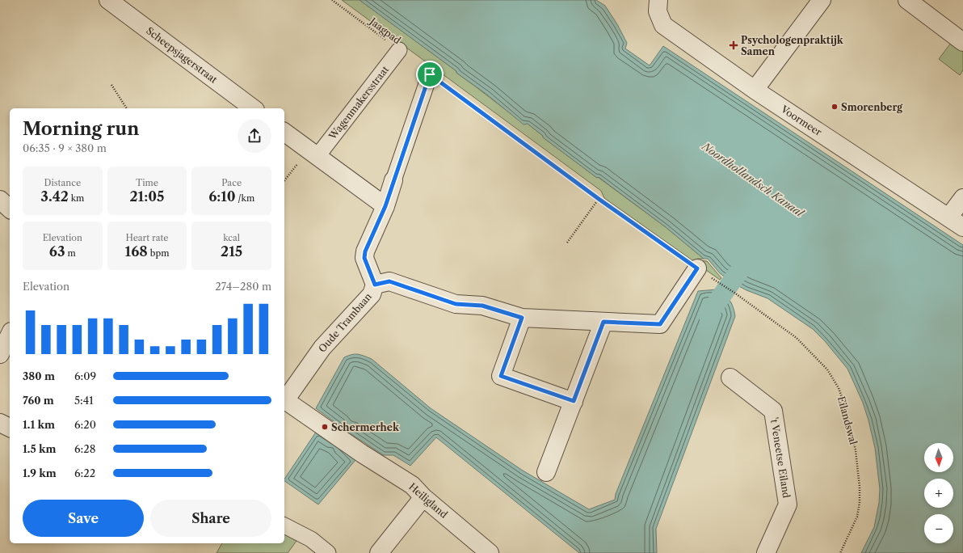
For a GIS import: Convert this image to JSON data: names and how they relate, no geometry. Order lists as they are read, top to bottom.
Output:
{
  "streets": {
    "street": [
      "Scheepsjagerstraat",
      "Wagenmakersstraat",
      "Voormeer",
      "Oude Trambaan",
      "'t Veneetse Eiland",
      "Heiligland"
    ],
    "path": ["Jaagpad", "Eilandswal"]
  },
  "crossings": [
    ["Jaagpad", "Wagenmakersstraat"]
  ],
  "water": ["Noordhollandsch Kanaal"],
  "places": {
    "health": ["Psychologenpraktijk Samen"],
    "other": ["Smorenberg", "Schermerhek"]
  },
  "north": "bottom",
  "page": {
    "heading": ["Morning run", "06:35 · 9 × 380 m"],
    "stats": [
      ["Distance", "3.42 km"],
      ["Time", "21:05"],
      ["Pace", "6:10 /km"],
      ["Elevation", "63 m"],
      ["Heart rate", "168 bpm"],
      ["kcal", "215"]
    ],
    "chart": ["Elevation", "274–280 m"],
    "list": [
      {
        "name": "380 m",
        "note": "6:09"
      },
      {
        "name": "760 m",
        "note": "5:41"
      },
      {
        "name": "1.1 km",
        "note": "6:20"
      },
      {
        "name": "1.5 km",
        "note": "6:28"
      },
      {
        "name": "1.9 km",
        "note": "6:22"
      }
    ],
    "map_buttons": ["+", "−"],
    "buttons": ["Save", "Share"]
  }
}
